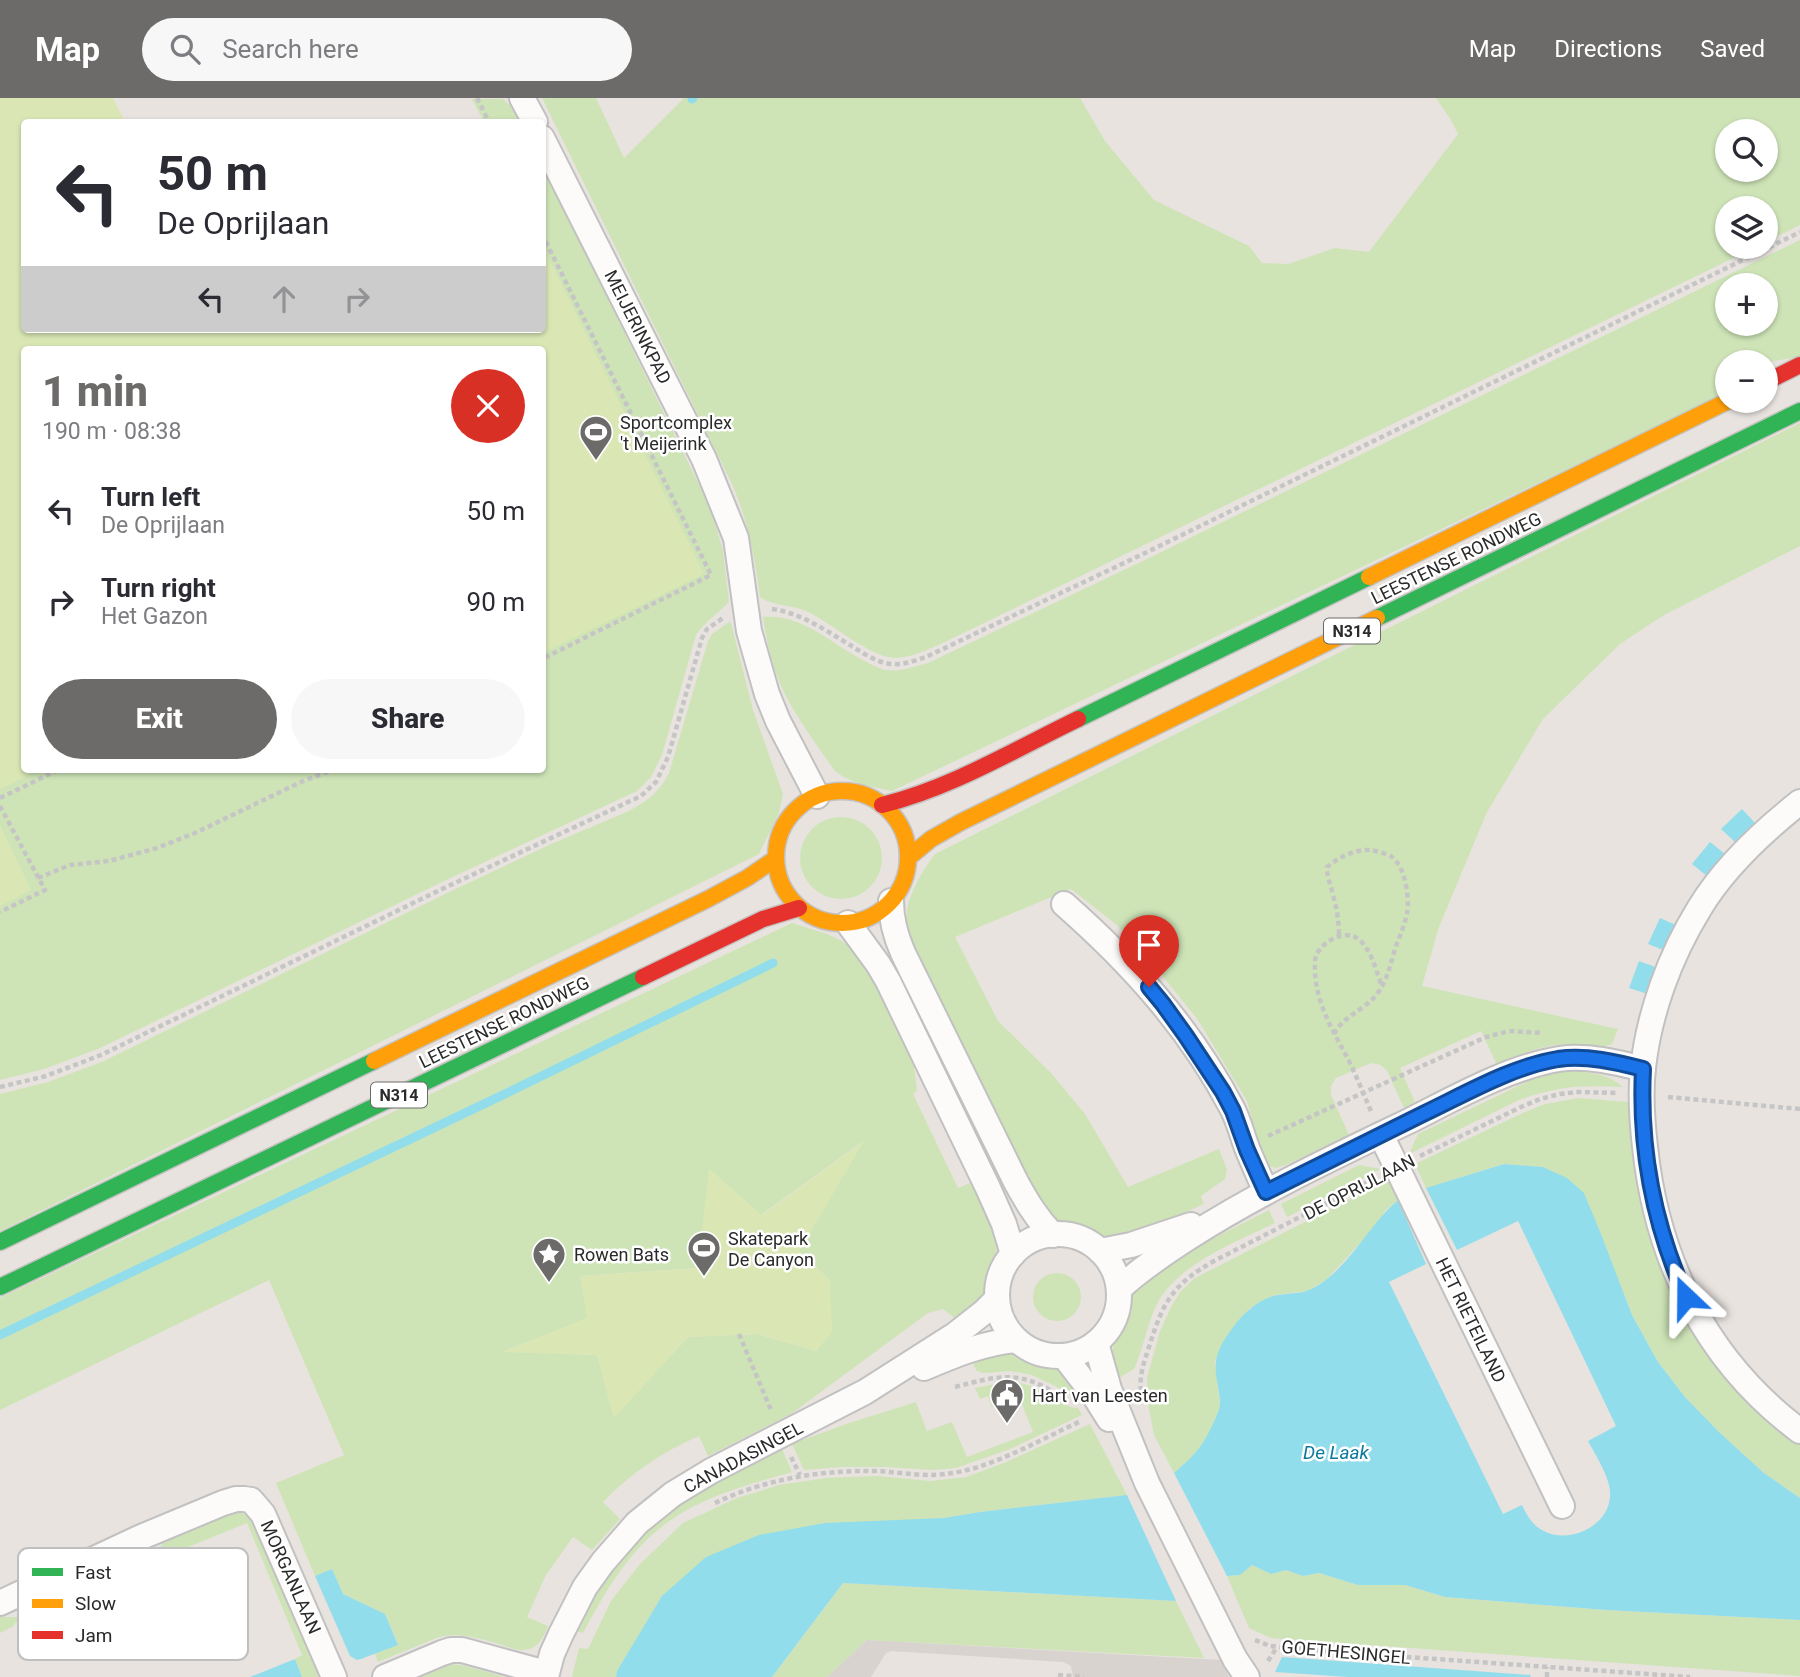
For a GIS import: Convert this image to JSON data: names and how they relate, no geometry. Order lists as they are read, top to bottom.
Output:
{
  "streets": {
    "main road": ["LEESTENSE RONDWEG", "N314"],
    "street": [
      "MEIJERINKPAD",
      "DE OPRIJLAAN",
      "HET RIETEILAND",
      "CANADASINGEL",
      "MORGANLAAN"
    ],
    "path": ["GOETHESINGEL"]
  },
  "crossings": [
    ["MEIJERINKPAD", "LEESTENSE RONDWEG"],
    ["DE OPRIJLAAN", "HET RIETEILAND"],
    ["DE OPRIJLAAN", "CANADASINGEL"]
  ],
  "water": ["De Laak"],
  "places": {
    "sports": ["Sportcomplex 't Meijerink", "Skatepark De Canyon"],
    "place": ["Rowen Bats"],
    "public building": ["Hart van Leesten"]
  },
  "legend": ["Fast", "Slow", "Jam"],
  "page": {
    "header": "Map",
    "search": "Search here",
    "nav": ["Map", "Directions", "Saved"],
    "map_buttons": ["+", "−"],
    "turn": ["50 m", "De Oprijlaan"],
    "heading": ["1 min", "190 m · 08:38"],
    "list": [
      {
        "name": "Turn left",
        "note": "De Oprijlaan",
        "value": "50 m"
      },
      {
        "name": "Turn right",
        "note": "Het Gazon",
        "value": "90 m"
      }
    ],
    "buttons": ["Exit", "Share"]
  }
}
